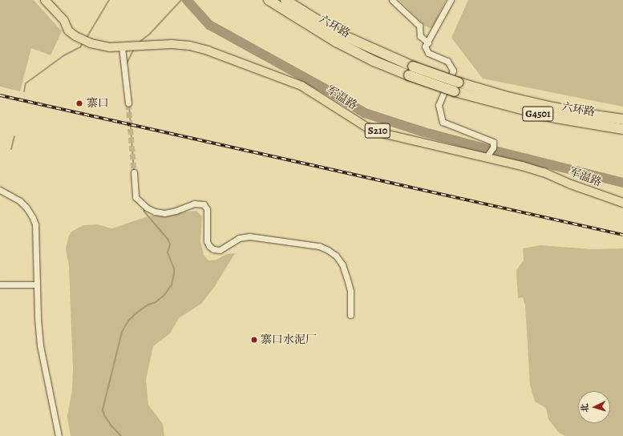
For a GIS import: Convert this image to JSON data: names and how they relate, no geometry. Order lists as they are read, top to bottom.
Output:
{
  "streets": {
    "highway": ["六环路", "G4501"],
    "main road": ["军温路", "S210"]
  },
  "crossings": [
    ["军温路", "S210"]
  ],
  "places": ["寨口", "寨口水泥厂"],
  "north": "left"
}
